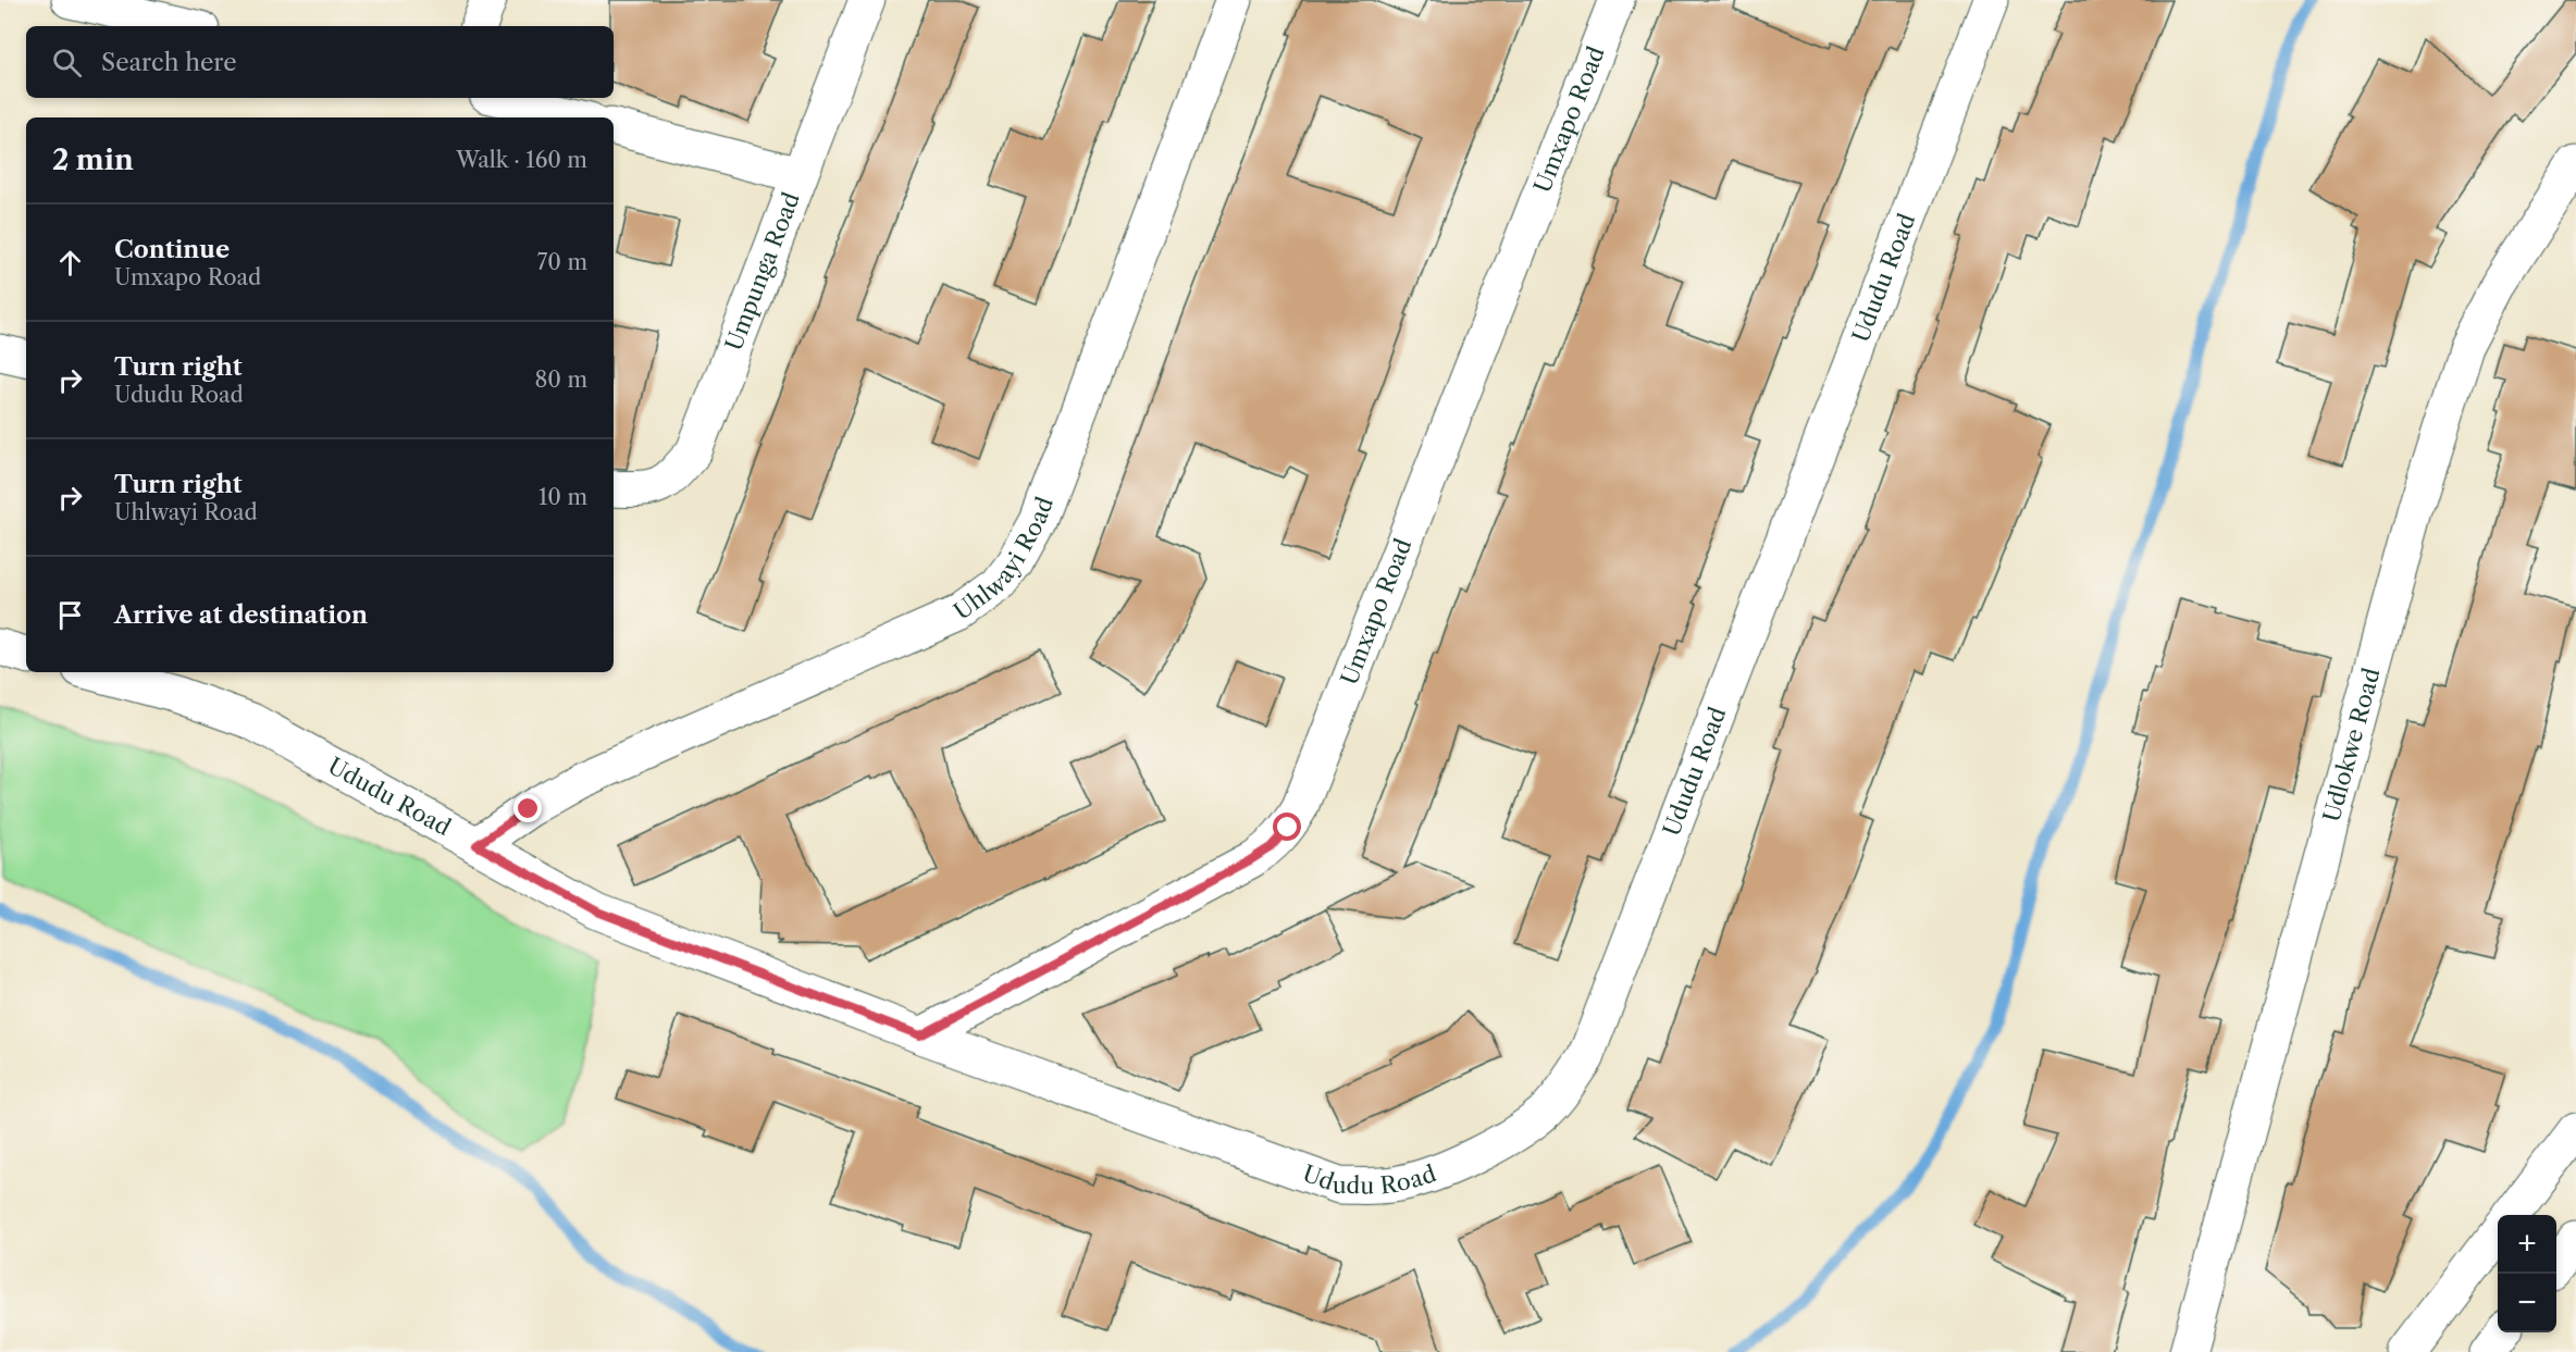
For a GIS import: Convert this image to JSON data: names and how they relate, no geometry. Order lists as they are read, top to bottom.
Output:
{
  "streets": {
    "street": [
      "Umxapo Road",
      "Umpunga Road",
      "Ududu Road",
      "Uhlwayi Road",
      "Udlokwe Road"
    ]
  },
  "crossings": [
    ["Umxapo Road", "Ududu Road"],
    ["Ududu Road", "Uhlwayi Road"]
  ],
  "page": {
    "search": "Search here",
    "heading": ["2 min", "Walk · 160 m"],
    "list": [
      ["Continue", "Umxapo Road", "70 m"],
      ["Turn right", "Ududu Road", "80 m"],
      ["Turn right", "Uhlwayi Road", "10 m"],
      "Arrive at destination"
    ],
    "map_buttons": ["+", "−"]
  }
}
